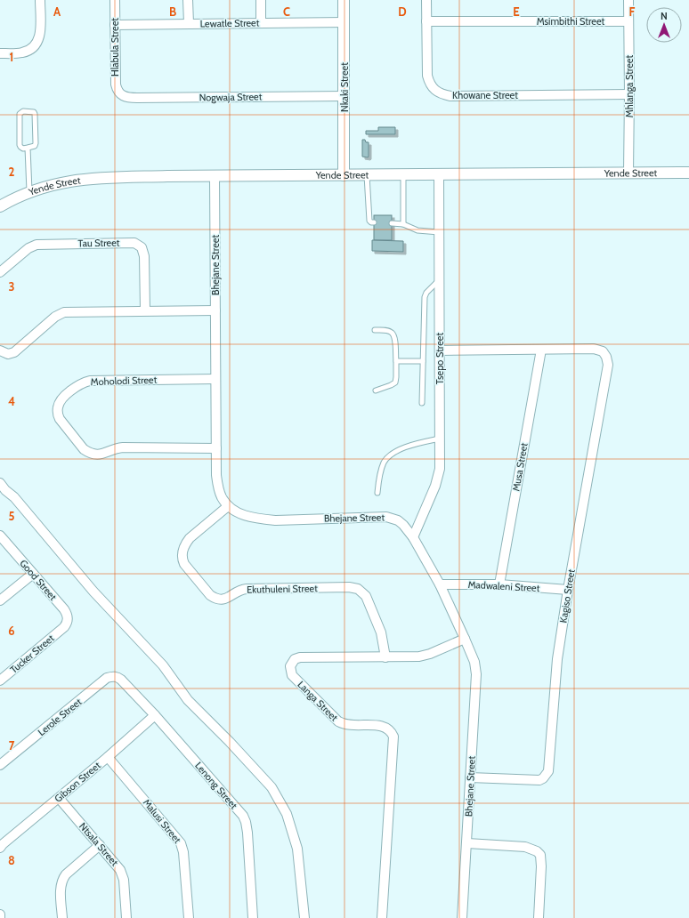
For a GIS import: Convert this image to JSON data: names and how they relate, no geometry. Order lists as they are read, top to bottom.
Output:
{
  "streets": {
    "street": [
      "Msimbithi Street",
      "Lewatle Street",
      "Hlabula Street",
      "Mhlanga Street",
      "Nkaki Street",
      "Khowane Street",
      "Nogwaja Street",
      "Yende Street",
      "Tau Street",
      "Bhejane Street",
      "Tsepo Street",
      "Moholodi Street",
      "Musa Street",
      "Good Street",
      "Madwaleni Street",
      "Ekuthuleni Street",
      "Kagiso Street",
      "Tucker Street",
      "Langa Street",
      "Lerole Street",
      "Gibson Street",
      "Lenong Street",
      "Malusi Street",
      "Ntsala Street"
    ]
  },
  "crossings": [
    ["Msimbithi Street", "Mhlanga Street"],
    ["Msimbithi Street", "Khowane Street"],
    ["Lewatle Street", "Hlabula Street"],
    ["Lewatle Street", "Nkaki Street"],
    ["Hlabula Street", "Nogwaja Street"],
    ["Mhlanga Street", "Khowane Street"],
    ["Mhlanga Street", "Yende Street"],
    ["Nkaki Street", "Nogwaja Street"],
    ["Nkaki Street", "Yende Street"],
    ["Yende Street", "Bhejane Street"],
    ["Yende Street", "Tsepo Street"],
    ["Bhejane Street", "Tsepo Street"],
    ["Bhejane Street", "Moholodi Street"],
    ["Bhejane Street", "Madwaleni Street"],
    ["Bhejane Street", "Ekuthuleni Street"],
    ["Bhejane Street", "Kagiso Street"],
    ["Bhejane Street", "Langa Street"],
    ["Musa Street", "Madwaleni Street"],
    ["Musa Street", "Kagiso Street"],
    ["Good Street", "Tucker Street"],
    ["Madwaleni Street", "Kagiso Street"],
    ["Ekuthuleni Street", "Langa Street"],
    ["Lerole Street", "Lenong Street"],
    ["Gibson Street", "Lenong Street"],
    ["Gibson Street", "Malusi Street"],
    ["Gibson Street", "Ntsala Street"]
  ],
  "north": "top",
  "grid": {
    "columns": [
      "A",
      "B",
      "C",
      "D",
      "E",
      "F"
    ],
    "rows": [
      "1",
      "2",
      "3",
      "4",
      "5",
      "6",
      "7",
      "8"
    ]
  }
}
